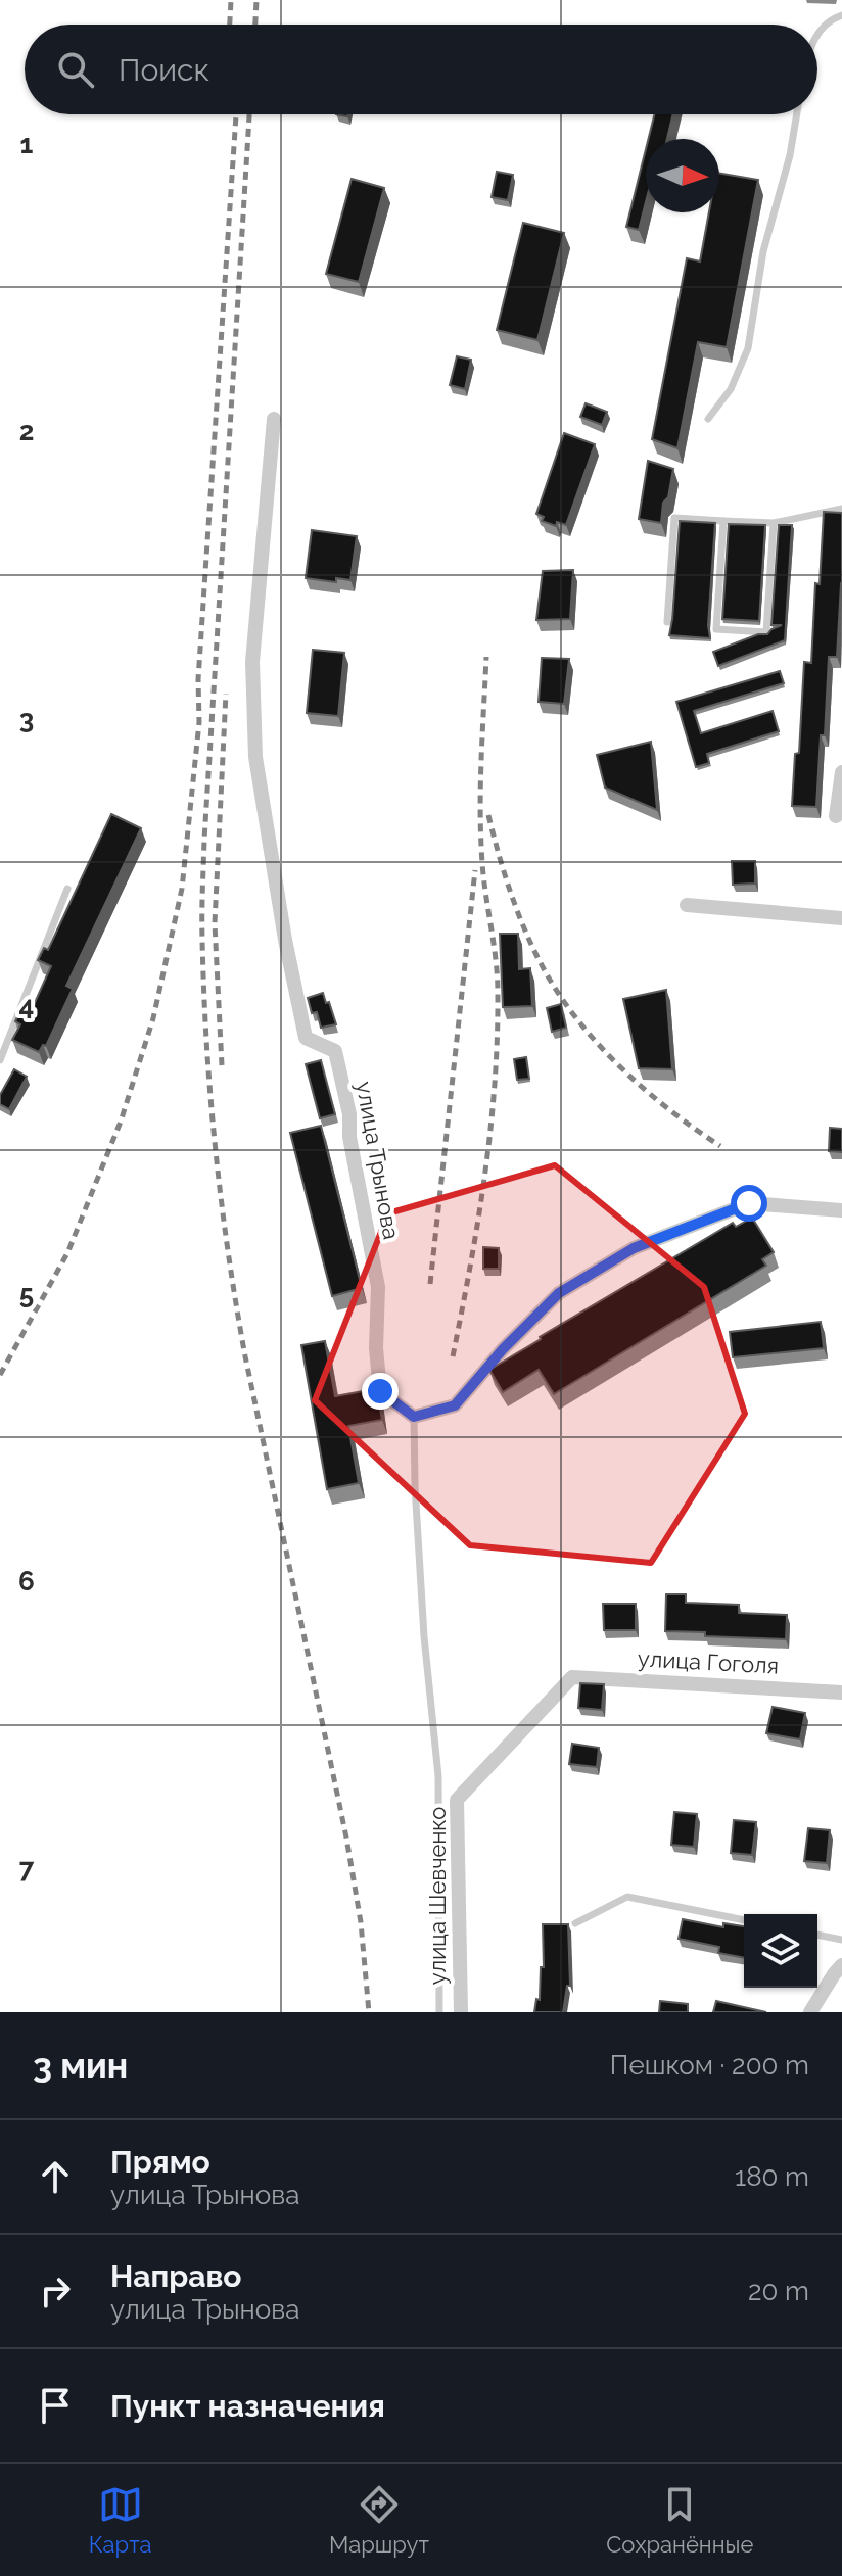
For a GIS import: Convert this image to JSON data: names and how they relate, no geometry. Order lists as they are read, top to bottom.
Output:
{
  "streets": {
    "street": ["улица Трынова", "улица Гоголя", "улица Шевченко"]
  },
  "crossings": [
    ["улица Гоголя", "улица Шевченко"]
  ],
  "north": "right",
  "page": {
    "search": "Поиск",
    "heading": ["3 мин", "Пешком · 200 m"],
    "list": [
      ["Прямо", "улица Трынова", "180 m"],
      ["Направо", "улица Трынова", "20 m"],
      "Пункт назначения"
    ],
    "nav": ["Карта", "Маршрут", "Сохранённые"]
  },
  "grid": {
    "rows": [
      "1",
      "2",
      "3",
      "4",
      "5",
      "6",
      "7"
    ]
  }
}
